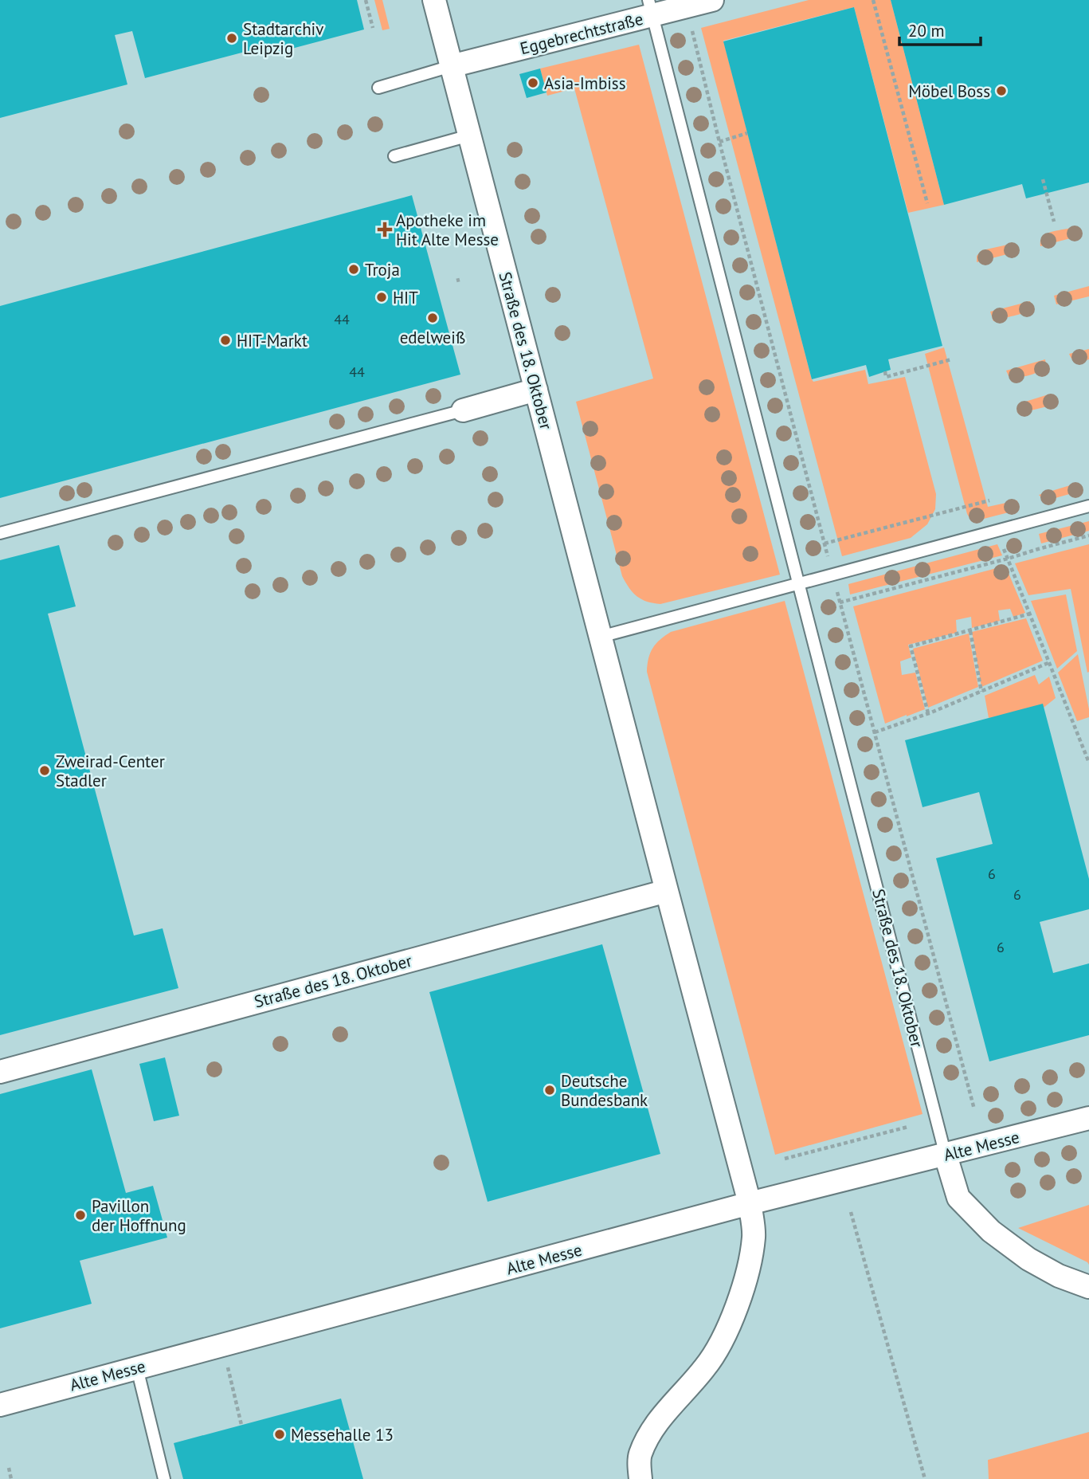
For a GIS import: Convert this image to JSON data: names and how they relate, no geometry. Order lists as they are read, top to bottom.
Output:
{
  "streets": {
    "street": ["Eggebrechtstraße", "Straße des 18. Oktober", "Alte Messe"]
  },
  "crossings": [
    ["Eggebrechtstraße", "Straße des 18. Oktober"],
    ["Straße des 18. Oktober", "Alte Messe"]
  ],
  "places": {
    "other": [
      "Stadtarchiv Leipzig",
      "Asia-Imbiss",
      "Möbel Boss",
      "Troja",
      "HIT",
      "edelweiß",
      "HIT-Markt",
      "Zweirad-Center Stadler",
      "Deutsche Bundesbank",
      "Pavillon der Hoffnung",
      "Messehalle 13"
    ],
    "health": ["Apotheke im Hit Alte Messe"]
  },
  "house_numbers": [
    "44",
    "44",
    "6",
    "6",
    "6"
  ],
  "scale_bar": "20 m"
}
